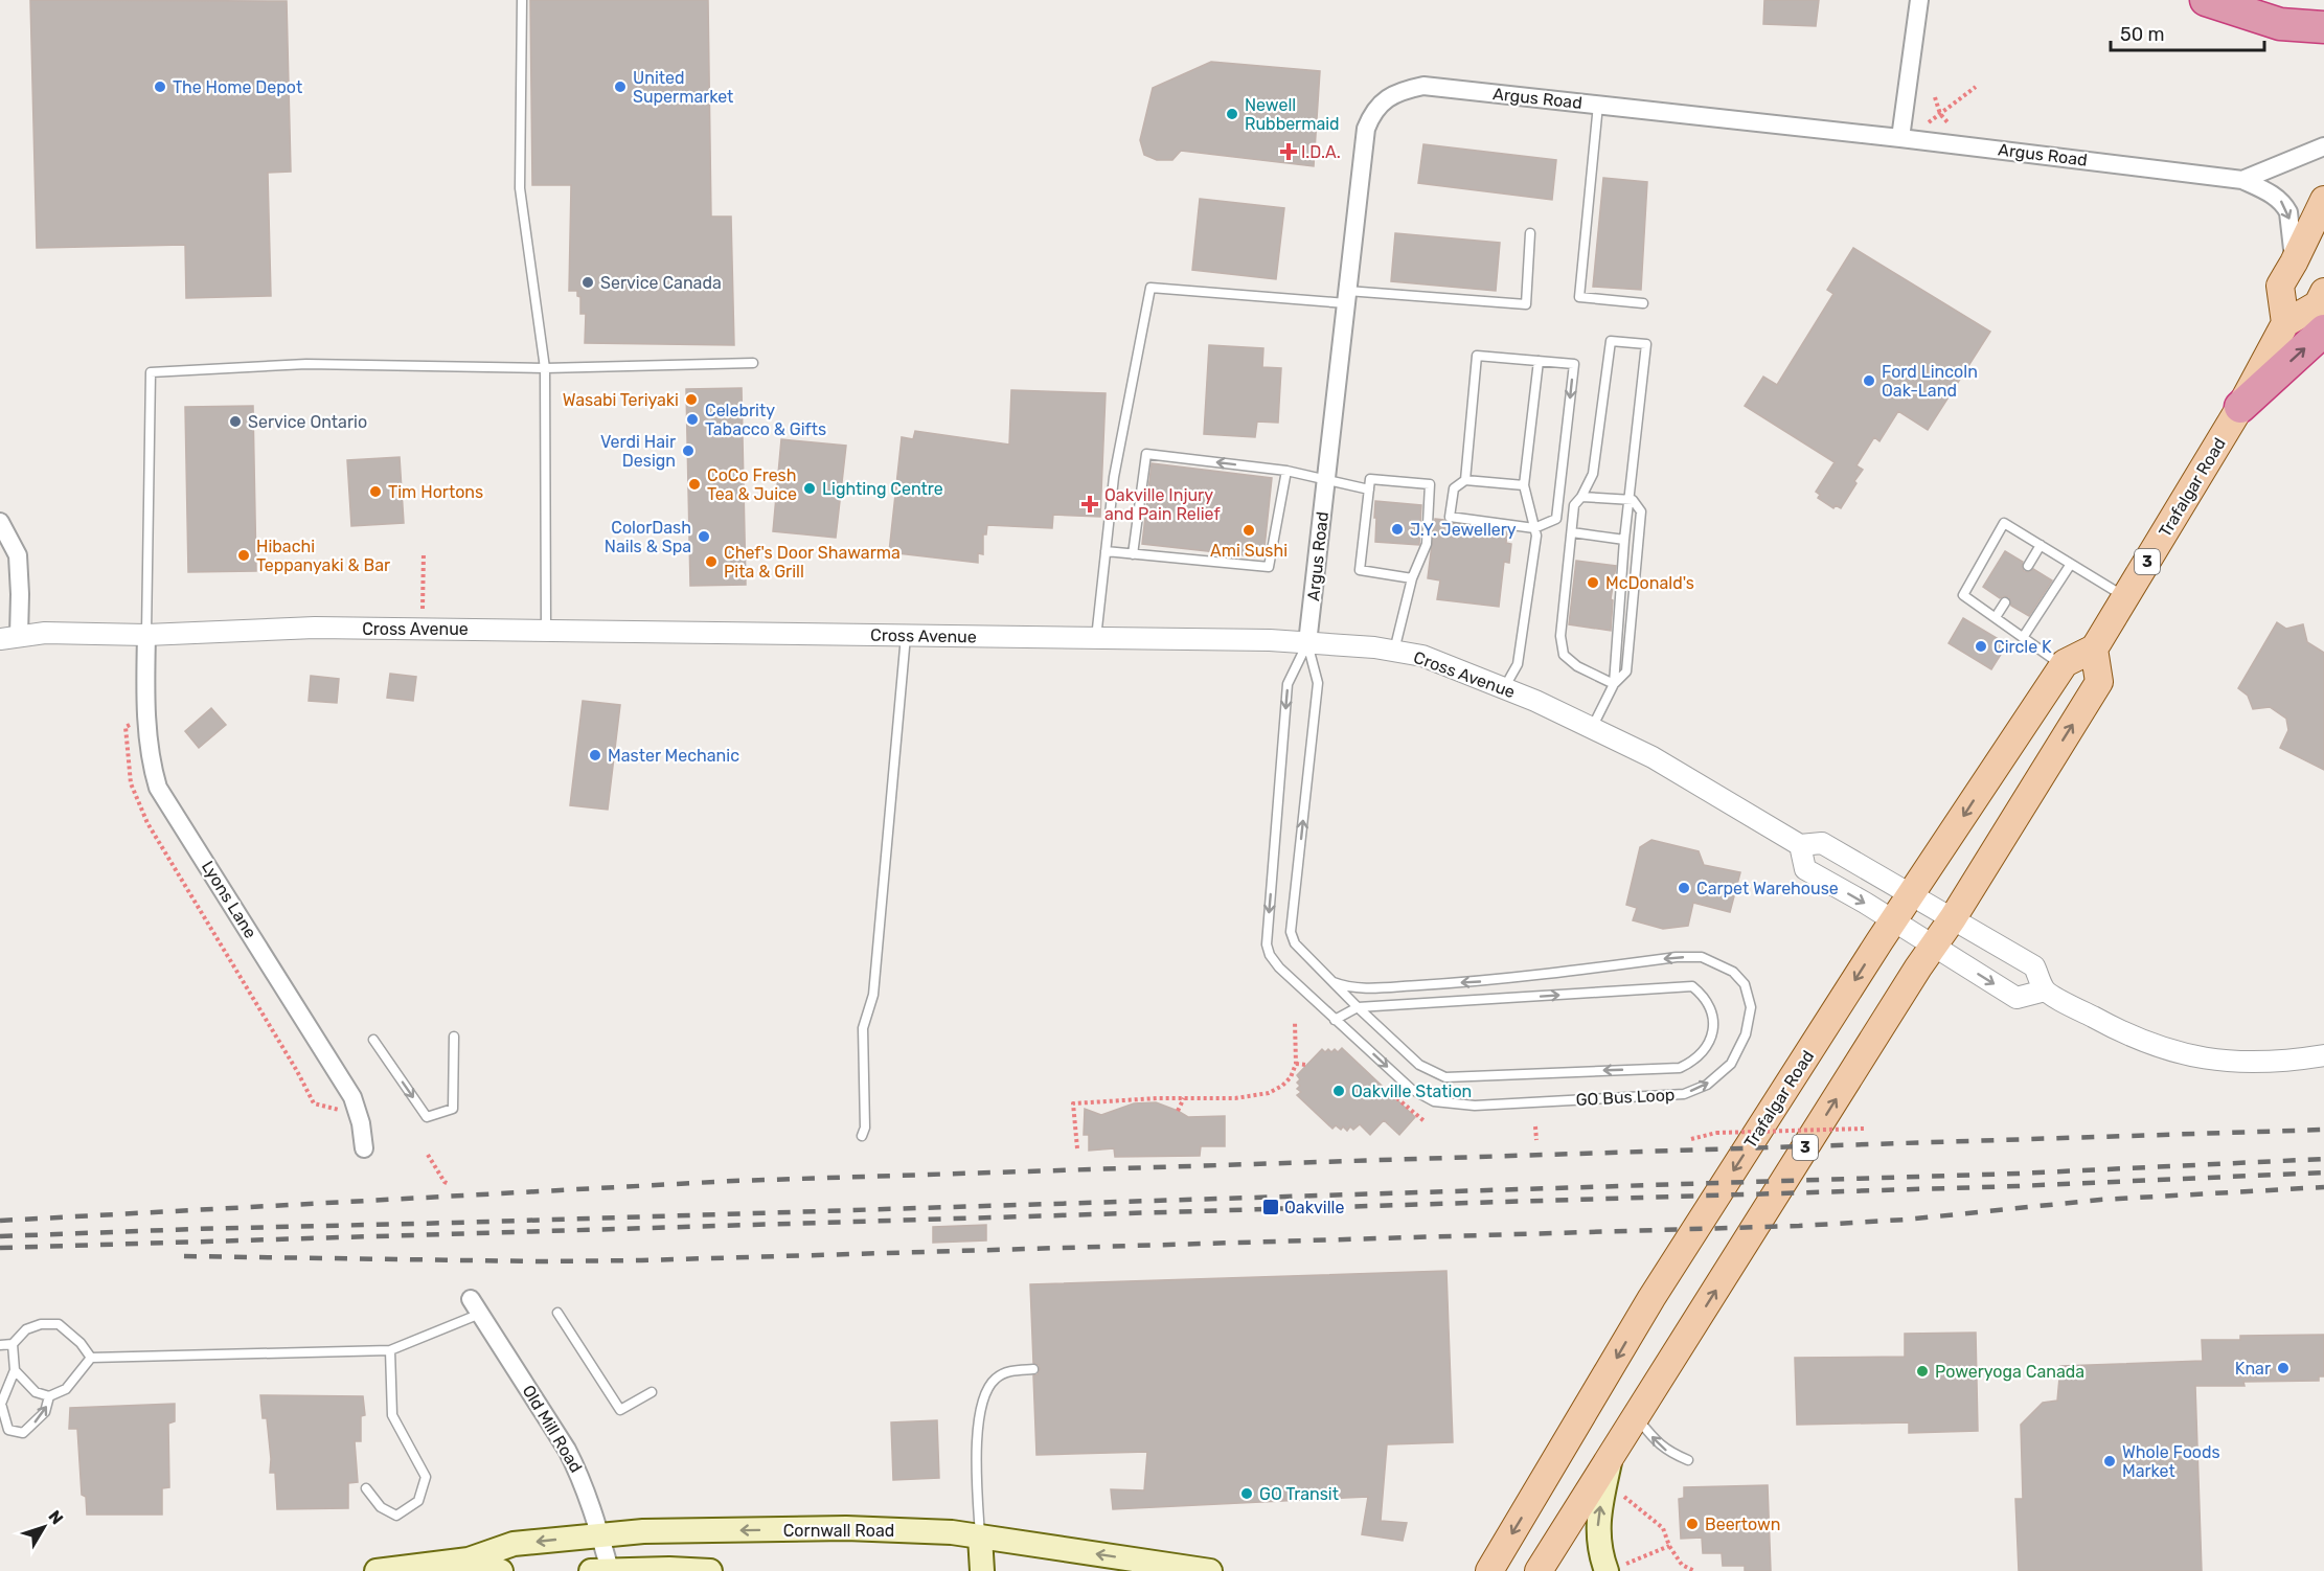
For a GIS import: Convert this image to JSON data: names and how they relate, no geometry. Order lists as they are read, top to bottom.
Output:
{
  "streets": {
    "main road": ["Trafalgar Road", "3", "Cornwall Road"],
    "street": [
      "Argus Road",
      "Cross Avenue",
      "Lyons Lane",
      "Old Mill Road"
    ],
    "lane": ["GO Bus Loop"]
  },
  "crossings": [
    ["Argus Road", "Cross Avenue"],
    ["Argus Road", "GO Bus Loop"],
    ["Trafalgar Road", "3"],
    ["Trafalgar Road", "Cross Avenue"],
    ["3", "Cross Avenue"],
    ["Cross Avenue", "Lyons Lane"],
    ["Cross Avenue", "GO Bus Loop"],
    ["Old Mill Road", "Cornwall Road"]
  ],
  "one_way": ["Cornwall Road"],
  "places": {
    "other": [
      "The Home Depot",
      "United Supermarket",
      "Newell Rubbermaid",
      "Service Canada",
      "Ford Lincoln Oak-Land",
      "Wasabi Teriyaki",
      "Celebrity Tabacco & Gifts",
      "Service Ontario",
      "Verdi Hair Design",
      "CoCo Fresh Tea & Juice",
      "Lighting Centre",
      "Tim Hortons",
      "J.Y. Jewellery",
      "Ami Sushi",
      "ColorDash Nails & Spa",
      "Hibachi Teppanyaki & Bar",
      "Chef's Door Shawarma Pita & Grill",
      "McDonald's",
      "Circle K",
      "Master Mechanic",
      "Carpet Warehouse",
      "Oakville Station",
      "Knar",
      "Poweryoga Canada",
      "Whole Foods Market",
      "GO Transit",
      "Beertown"
    ],
    "health": ["I.D.A.", "Oakville Injury and Pain Relief"],
    "transit": ["Oakville"]
  },
  "scale_bar": "50 m",
  "north": "top right"
}
